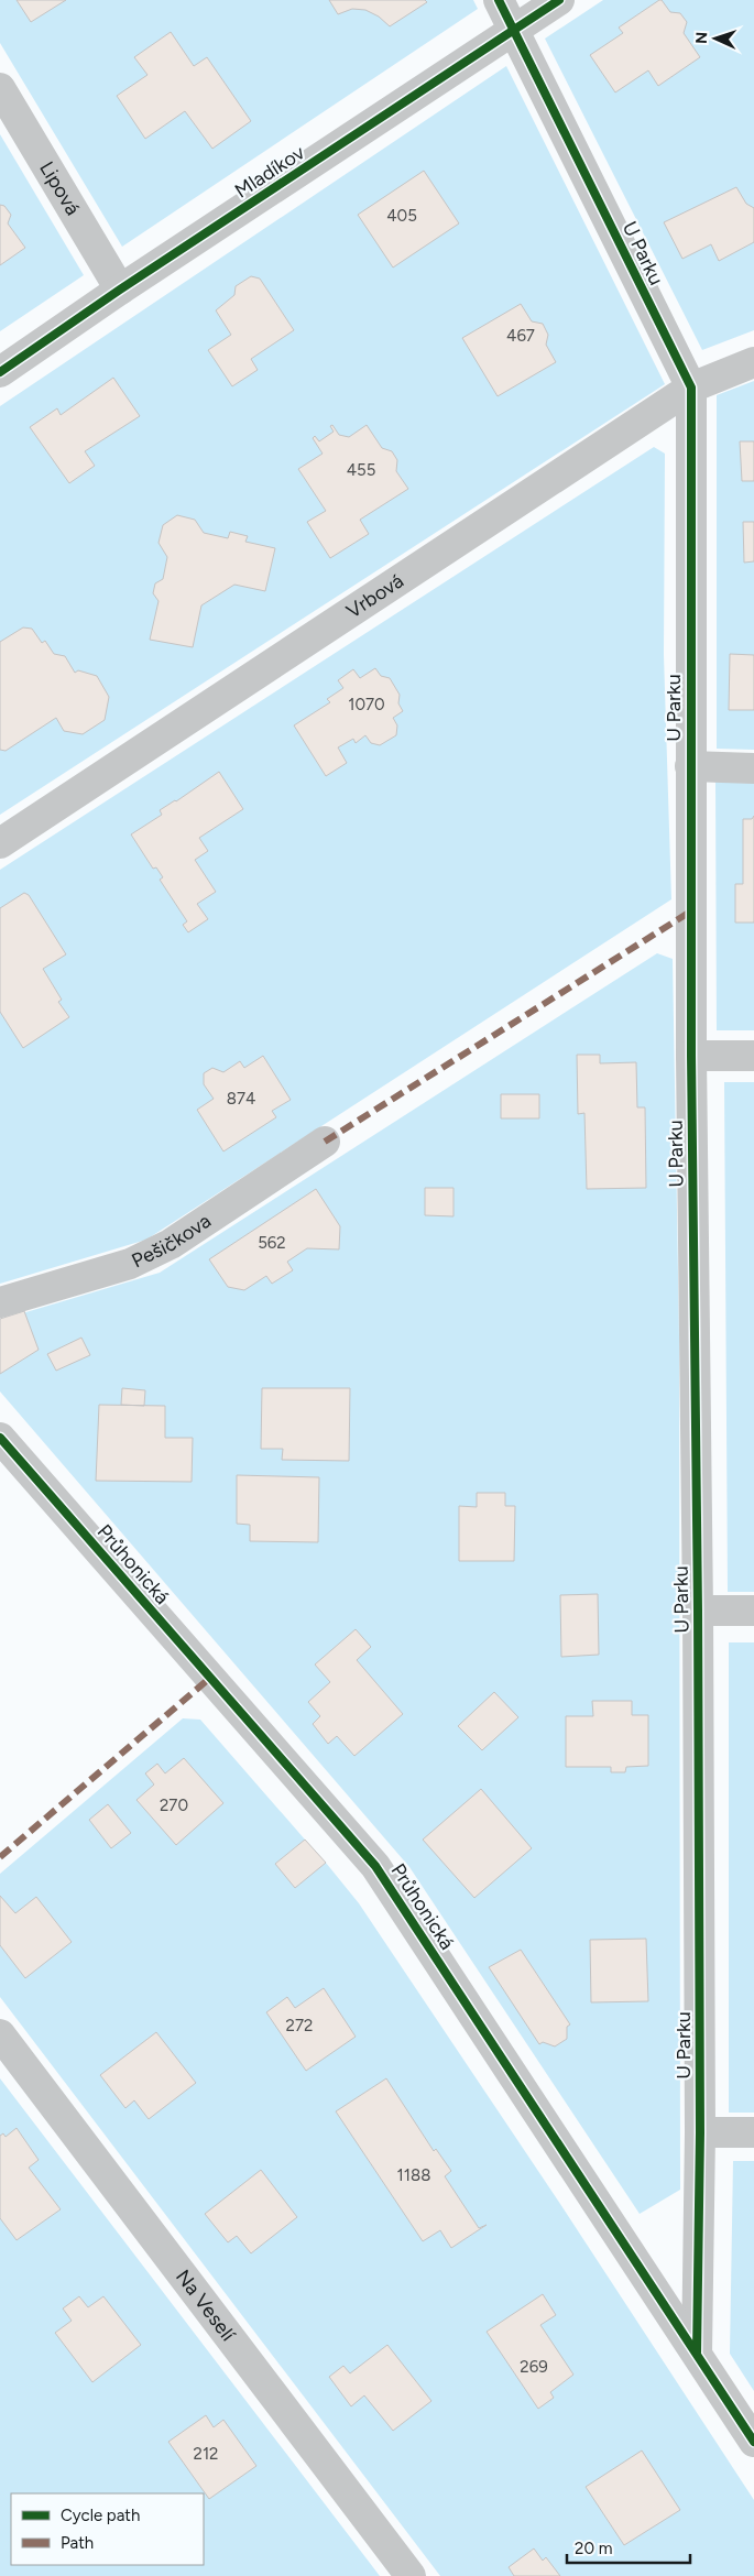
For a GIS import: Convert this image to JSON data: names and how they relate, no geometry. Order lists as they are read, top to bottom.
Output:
{
  "streets": {
    "street": [
      "Mladíkov",
      "Lipová",
      "U Parku",
      "Vrbová",
      "Pešičkova",
      "Průhonická",
      "Na Veselí"
    ]
  },
  "crossings": [
    ["Mladíkov", "Lipová"],
    ["Mladíkov", "U Parku"],
    ["U Parku", "Vrbová"],
    ["U Parku", "Průhonická"]
  ],
  "house_numbers": [
    "405",
    "467",
    "455",
    "1070",
    "874",
    "562",
    "270",
    "272",
    "1188",
    "269",
    "212"
  ],
  "legend": ["Cycle path", "Path"],
  "scale_bar": "20 m",
  "north": "left"
}
